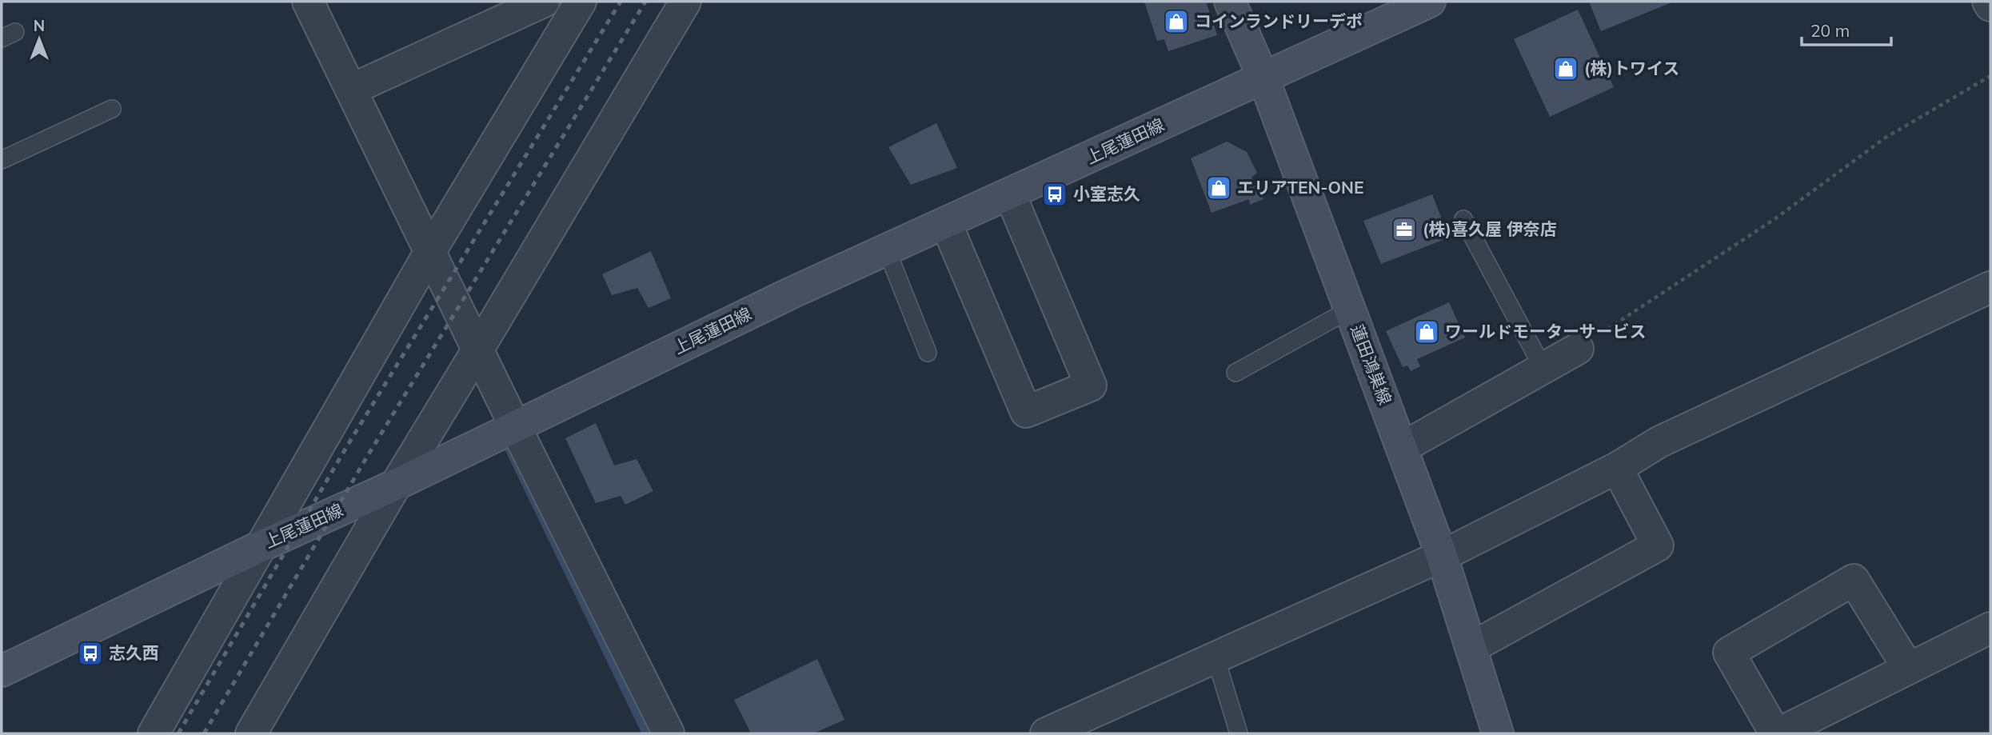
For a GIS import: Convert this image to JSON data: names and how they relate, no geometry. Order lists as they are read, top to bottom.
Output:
{
  "streets": {
    "main road": ["上尾蓮田線", "蓮田鴻巣線"]
  },
  "crossings": [
    ["上尾蓮田線", "蓮田鴻巣線"]
  ],
  "places": {
    "shop": [
      "コインランドリーデポ",
      "(株)トワイス",
      "エリアTEN-ONE",
      "ワールドモーターサービス"
    ],
    "bus stop": ["小室志久", "志久西"],
    "office": ["(株)喜久屋 伊奈店"]
  },
  "scale_bar": "20 m",
  "north": "top"
}
